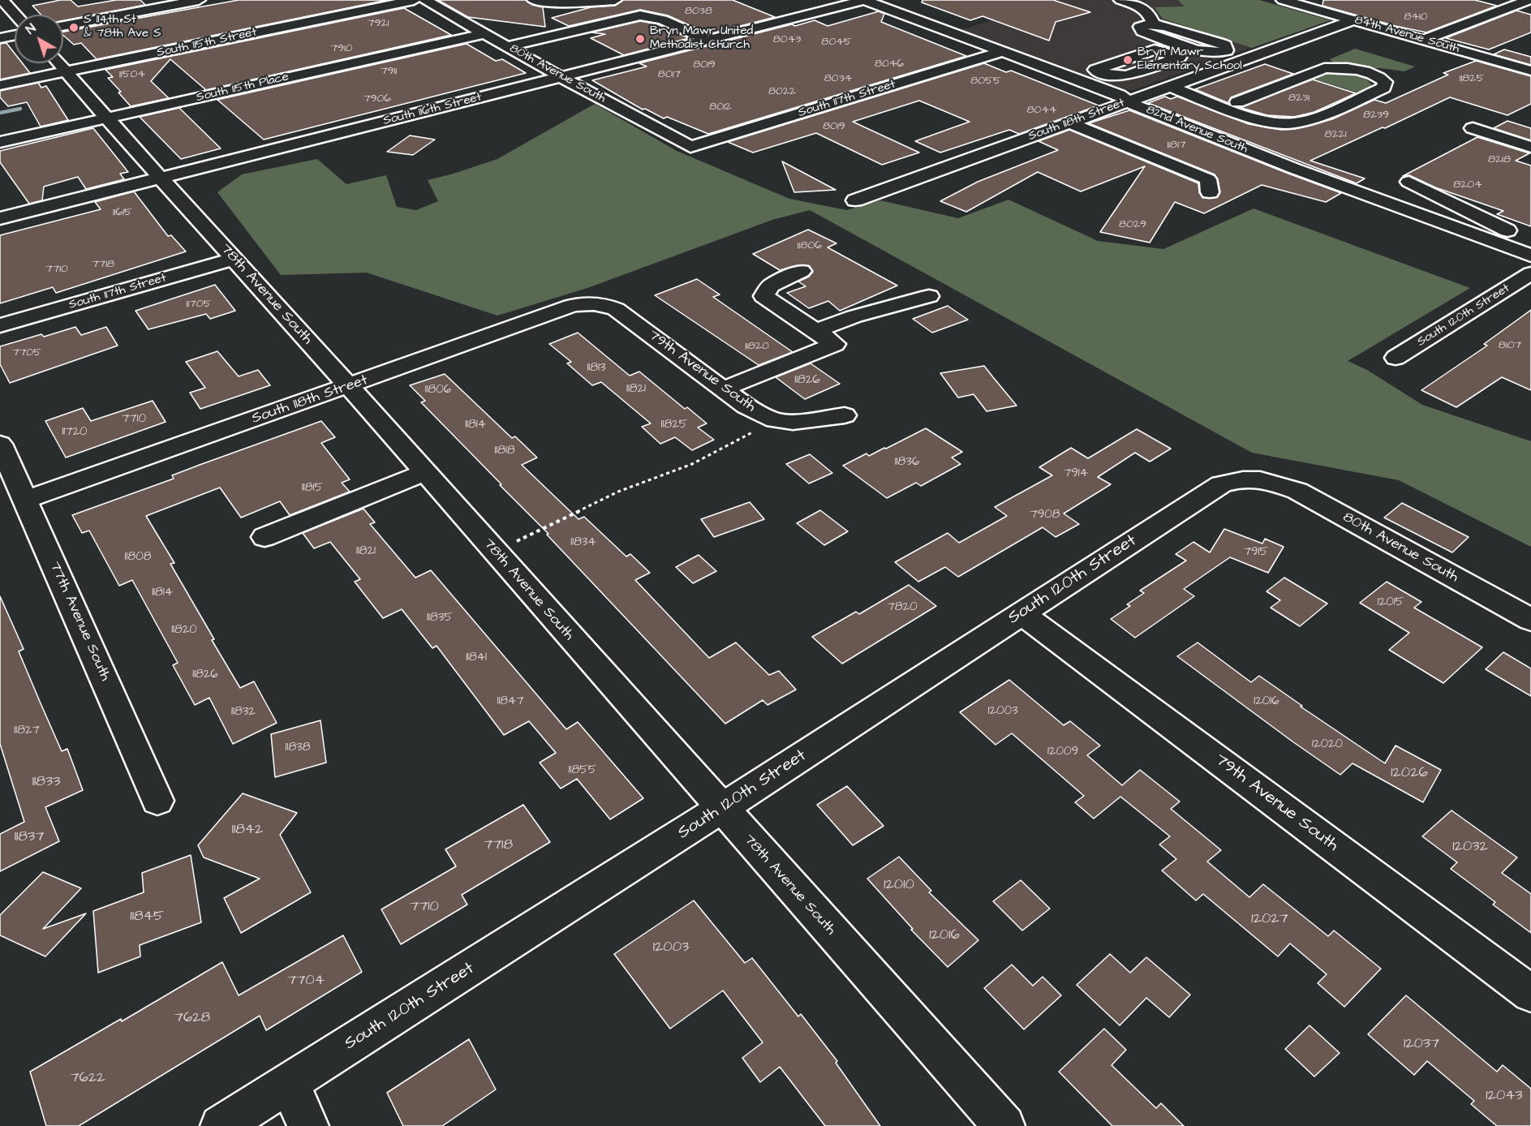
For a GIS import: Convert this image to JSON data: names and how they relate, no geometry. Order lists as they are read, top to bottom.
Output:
{
  "streets": {
    "street": [
      "84th Avenue South",
      "South 115th Street",
      "80th Avenue South",
      "South 115th Place",
      "South 117th Street",
      "South 116th Street",
      "South 118th Street",
      "82nd Avenue South",
      "78th Avenue South",
      "South 120th Street",
      "79th Avenue South",
      "77th Avenue South"
    ]
  },
  "crossings": [
    ["84th Avenue South", "South 118th Street"],
    ["80th Avenue South", "South 115th Place"],
    ["80th Avenue South", "South 117th Street"],
    ["80th Avenue South", "South 116th Street"],
    ["80th Avenue South", "South 120th Street"],
    ["South 115th Place", "78th Avenue South"],
    ["South 117th Street", "82nd Avenue South"],
    ["South 117th Street", "78th Avenue South"],
    ["South 116th Street", "82nd Avenue South"],
    ["South 116th Street", "78th Avenue South"],
    ["South 118th Street", "82nd Avenue South"],
    ["South 118th Street", "78th Avenue South"],
    ["South 118th Street", "79th Avenue South"],
    ["South 118th Street", "77th Avenue South"],
    ["78th Avenue South", "South 120th Street"],
    ["South 120th Street", "79th Avenue South"]
  ],
  "places": ["S 114th St & 78th Ave S", "Bryn Mawr United Methodist Church", "Bryn Mawr Elementary School"],
  "house_numbers": [
    "8038",
    "8410",
    "7921",
    "8043",
    "8045",
    "7910",
    "8046",
    "8019",
    "7911",
    "11504",
    "8017",
    "8034",
    "11825",
    "8055",
    "8022",
    "8231",
    "7906",
    "8012",
    "8044",
    "8239",
    "8019",
    "8221",
    "11817",
    "8218",
    "8204",
    "11615",
    "8029",
    "11806",
    "7718",
    "7710",
    "11705",
    "8107",
    "11820",
    "7705",
    "11813",
    "11826",
    "11821",
    "11806",
    "7710",
    "11814",
    "11825",
    "11720",
    "11818",
    "11836",
    "7914",
    "11815",
    "7908",
    "11834",
    "11821",
    "7915",
    "11808",
    "11814",
    "12015",
    "7820",
    "11835",
    "11820",
    "11841",
    "11826",
    "11847",
    "12016",
    "12003",
    "11832",
    "11827",
    "12020",
    "11838",
    "12009",
    "11855",
    "12026",
    "11833",
    "11842",
    "11837",
    "7718",
    "12032",
    "12010",
    "7710",
    "11845",
    "12027",
    "12016",
    "12003",
    "7704",
    "7628",
    "12037",
    "7622",
    "12043"
  ],
  "north": "top left"
}
